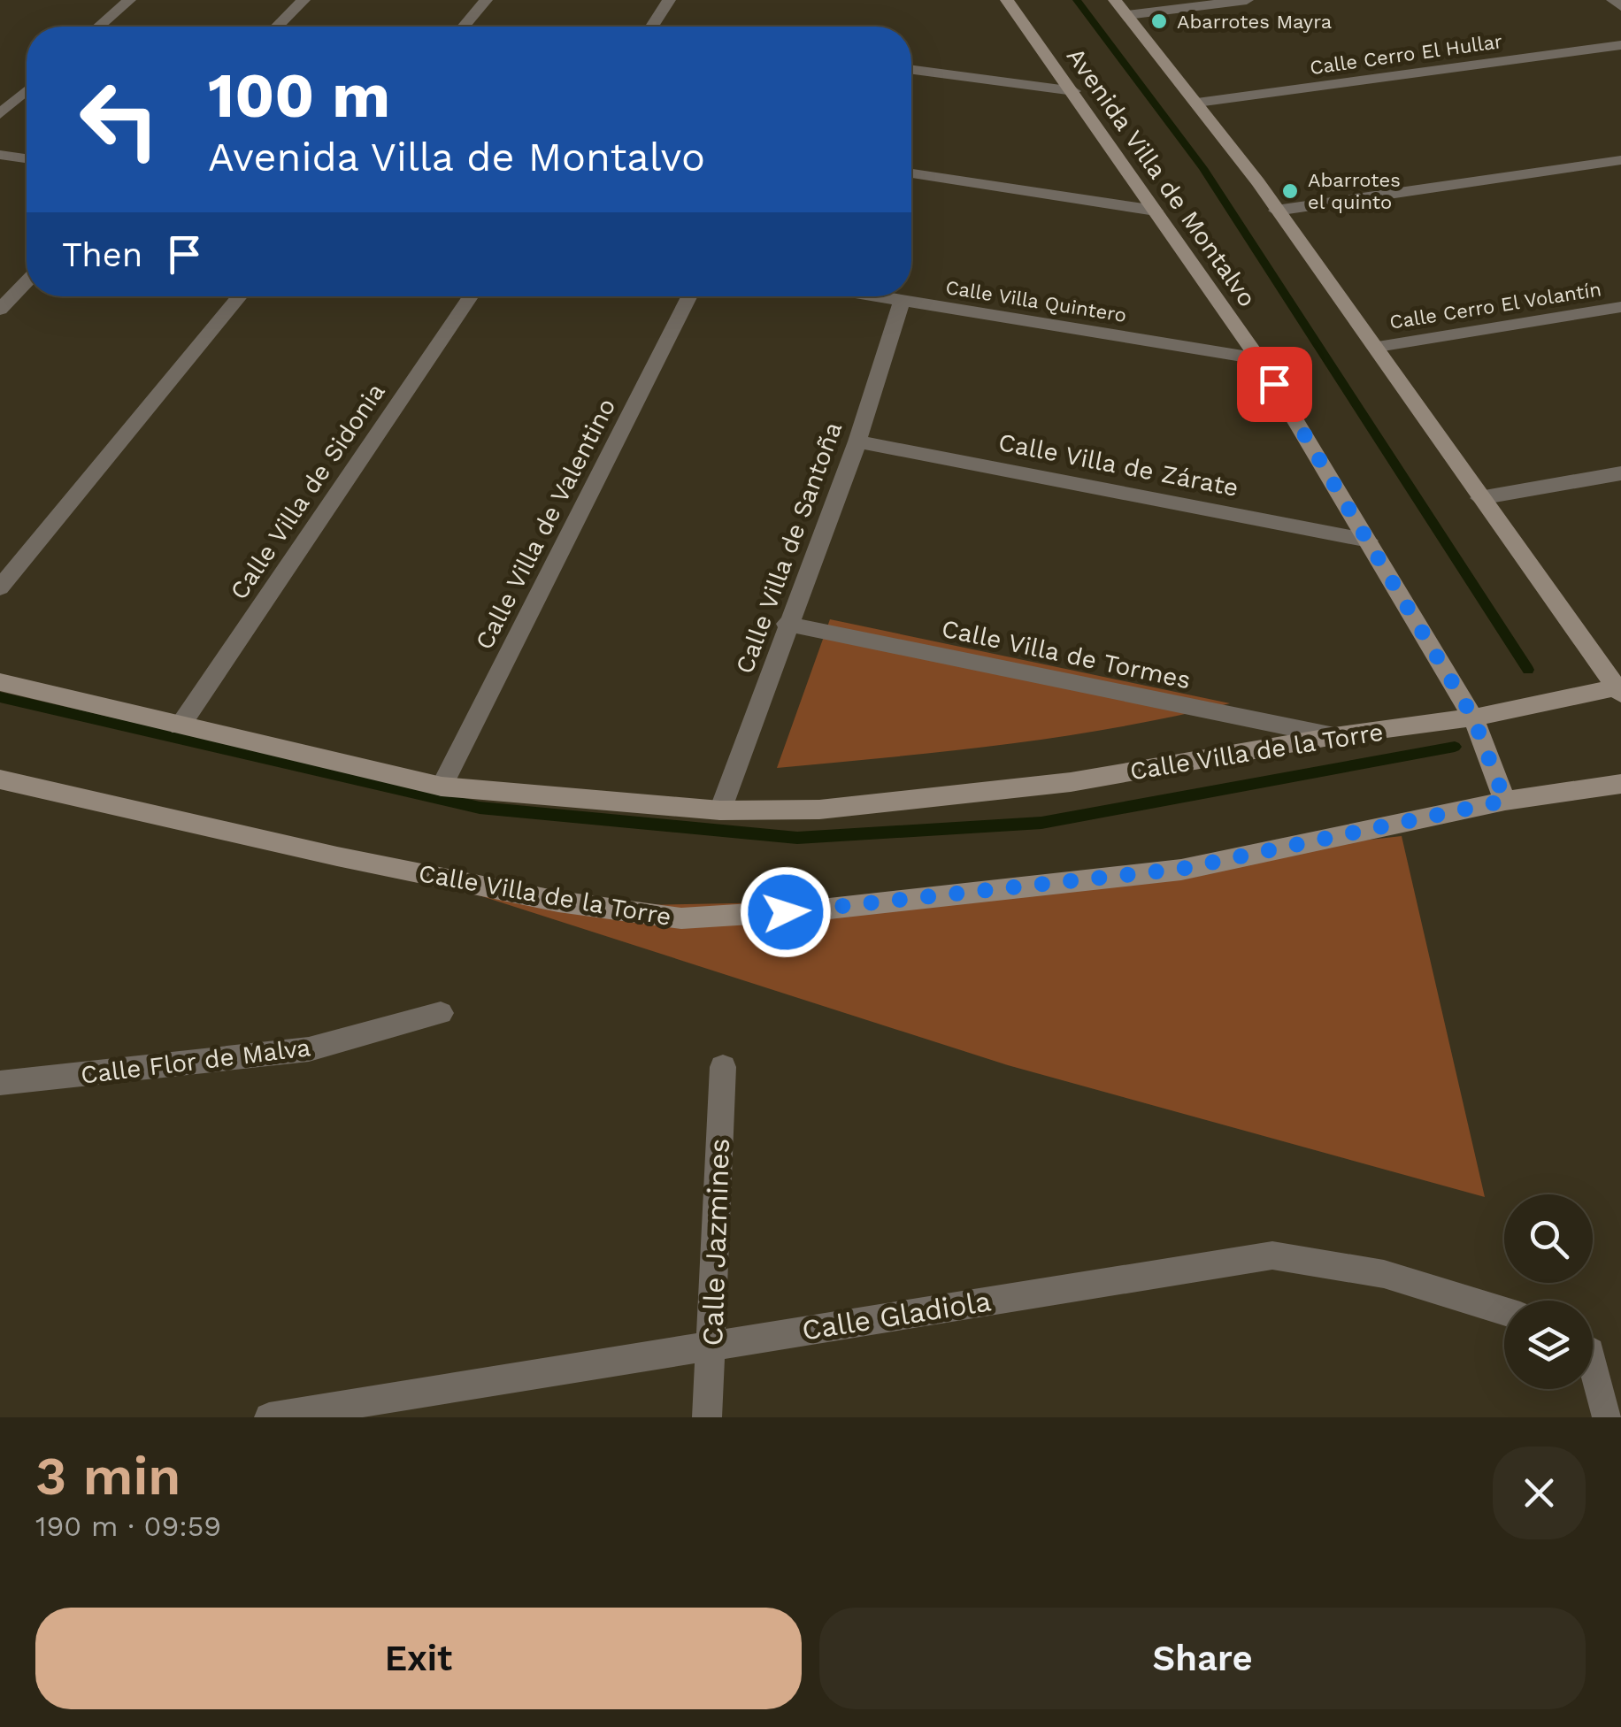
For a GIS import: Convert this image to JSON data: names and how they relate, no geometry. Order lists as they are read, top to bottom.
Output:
{
  "streets": {
    "street": [
      "Calle Cerro El Hullar",
      "Avenida Villa de Montalvo",
      "Calle Villa Quintero",
      "Calle Cerro El Volantín",
      "Calle Villa de Zárate",
      "Calle Villa de Sidonia",
      "Calle Villa de Valentino",
      "Calle Villa de Santoña",
      "Calle Villa de Tormes",
      "Calle Villa de la Torre",
      "Calle Flor de Malva",
      "Calle Jazmines",
      "Calle Gladiola"
    ]
  },
  "crossings": [
    ["Avenida Villa de Montalvo", "Calle Villa Quintero"],
    ["Avenida Villa de Montalvo", "Calle Villa de Zárate"],
    ["Avenida Villa de Montalvo", "Calle Villa de la Torre"],
    ["Calle Villa Quintero", "Calle Villa de Santoña"],
    ["Calle Villa de Zárate", "Calle Villa de Santoña"],
    ["Calle Villa de Sidonia", "Calle Villa de la Torre"],
    ["Calle Villa de Valentino", "Calle Villa de la Torre"],
    ["Calle Villa de Santoña", "Calle Villa de Tormes"],
    ["Calle Villa de Santoña", "Calle Villa de la Torre"],
    ["Calle Villa de Tormes", "Calle Villa de la Torre"],
    ["Calle Jazmines", "Calle Gladiola"]
  ],
  "places": ["Abarrotes Mayra", "Abarrotes el quinto"],
  "page": {
    "turn": ["100 m", "Avenida Villa de Montalvo"],
    "then": "Then",
    "heading": ["3 min", "190 m · 09:59"],
    "buttons": ["Exit", "Share"]
  }
}
